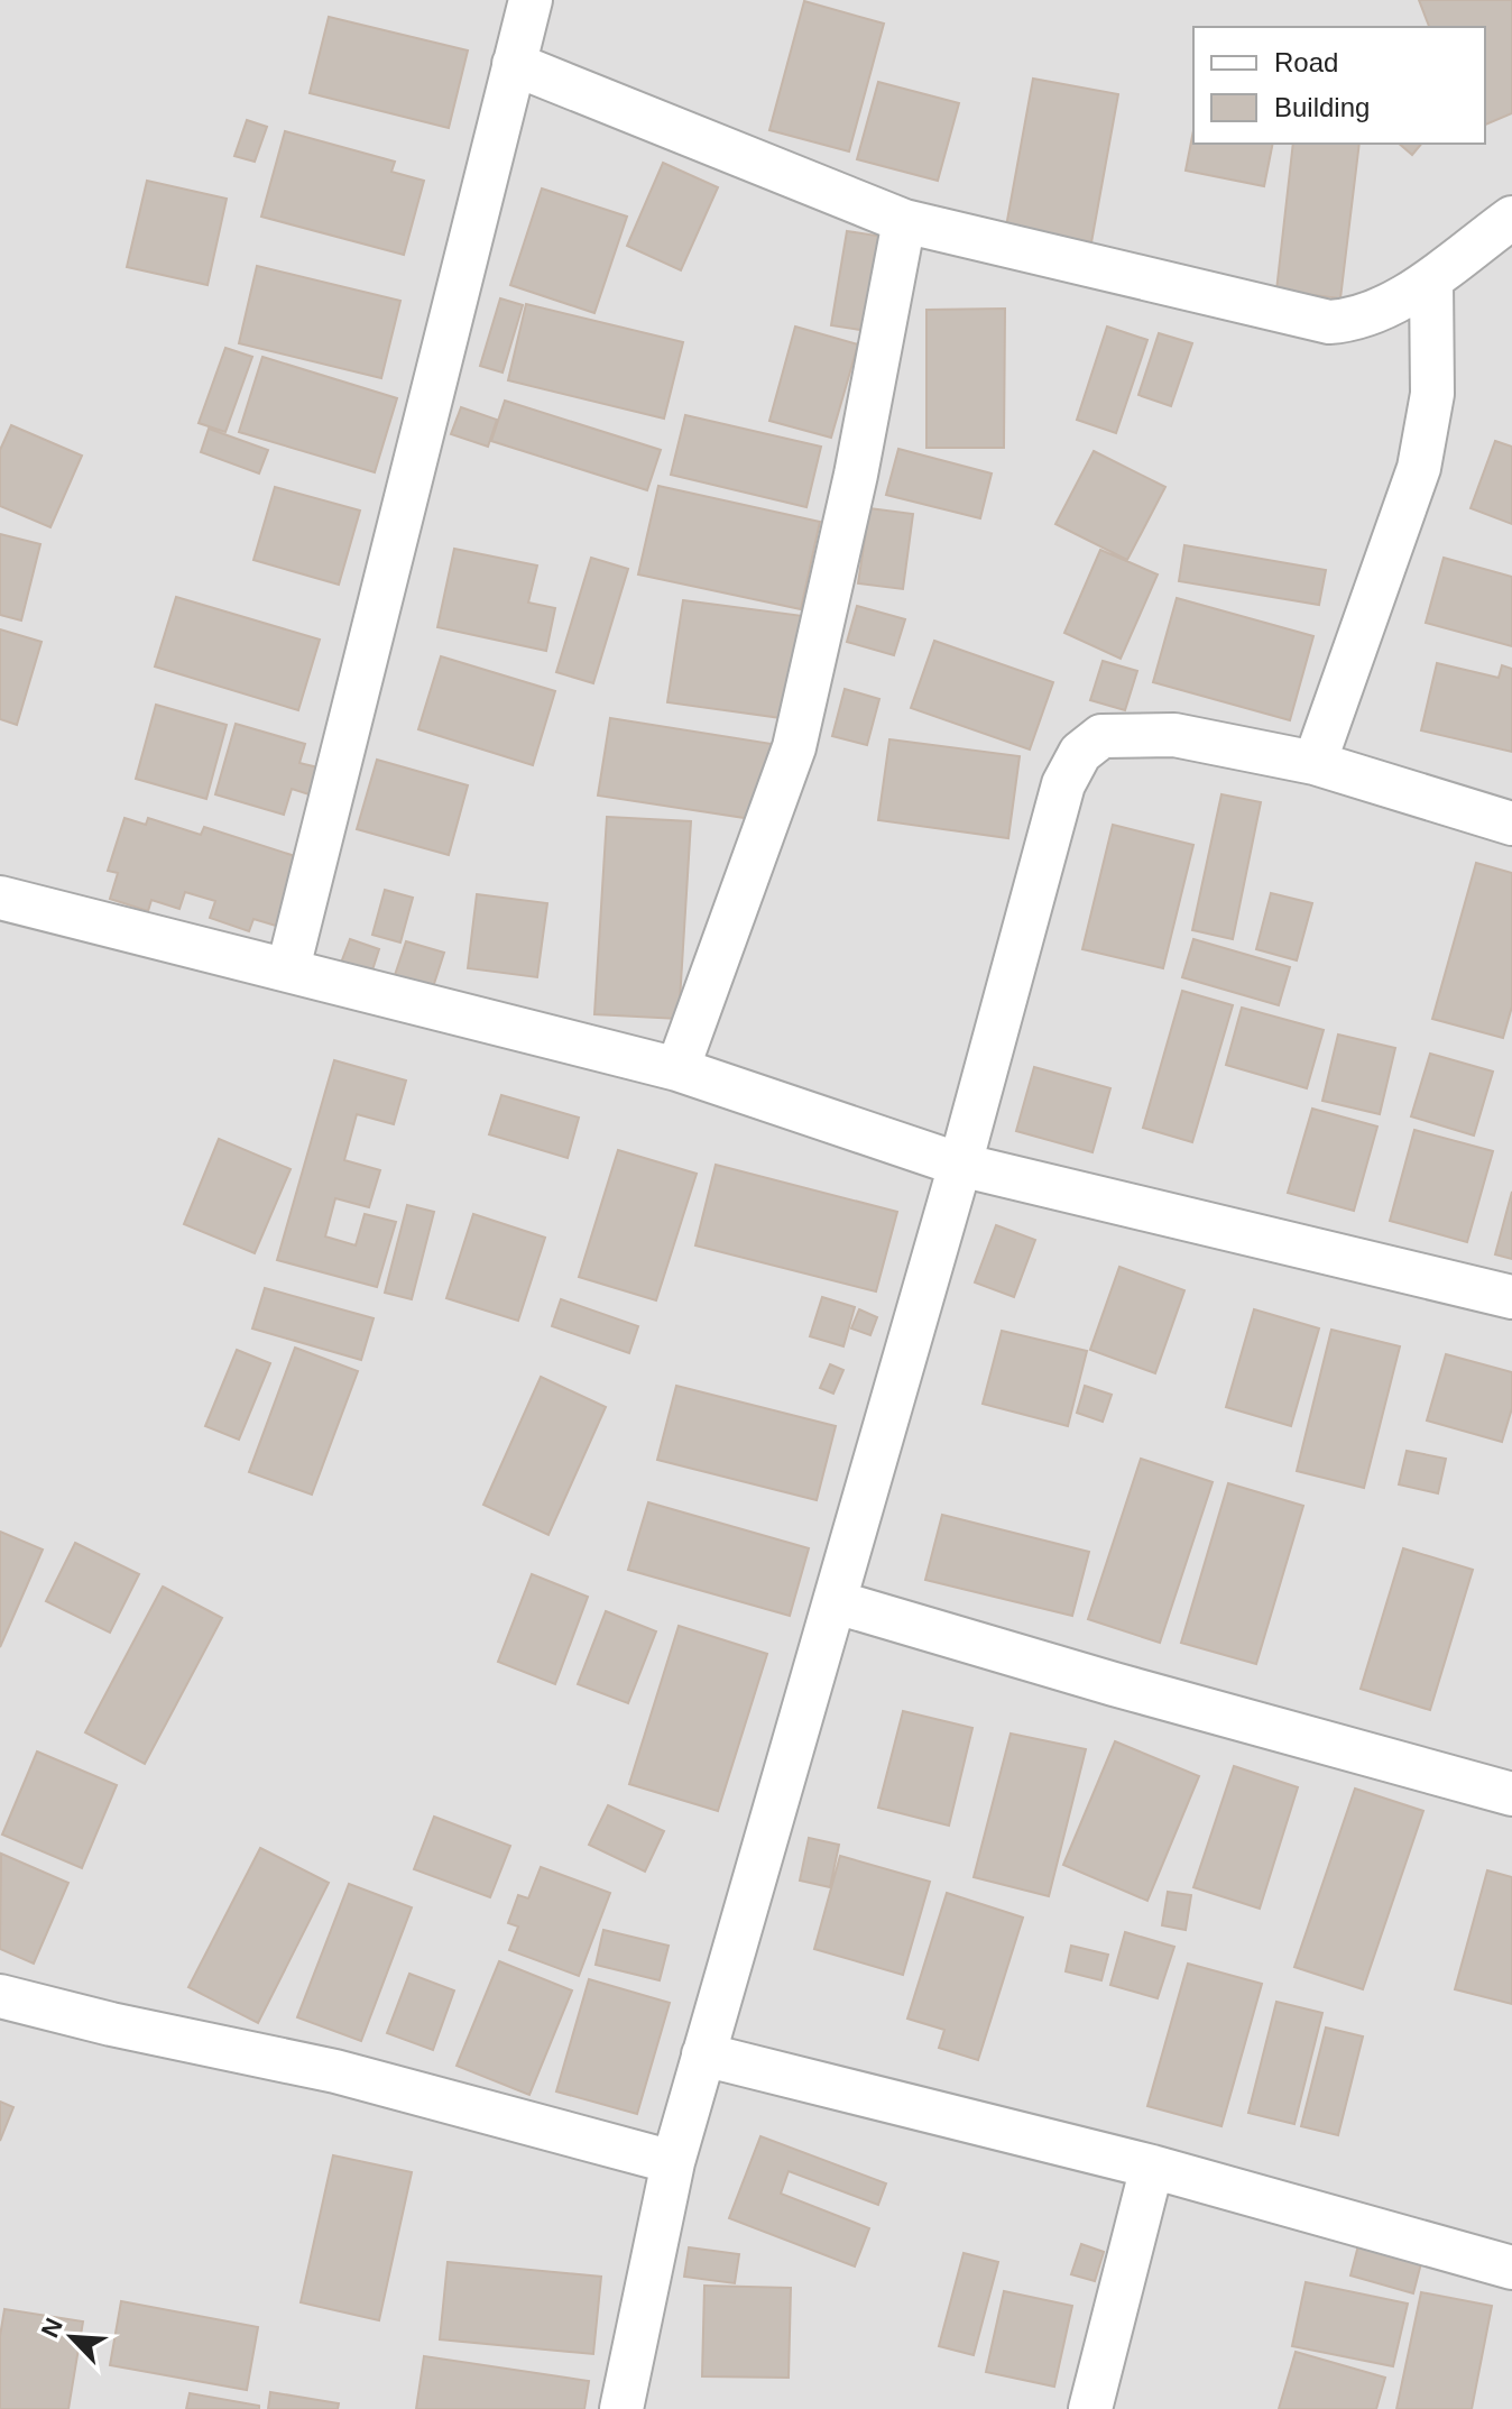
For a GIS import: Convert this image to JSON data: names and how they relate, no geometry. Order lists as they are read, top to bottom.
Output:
{
  "legend": ["Road", "Building"],
  "north": "top left"
}
